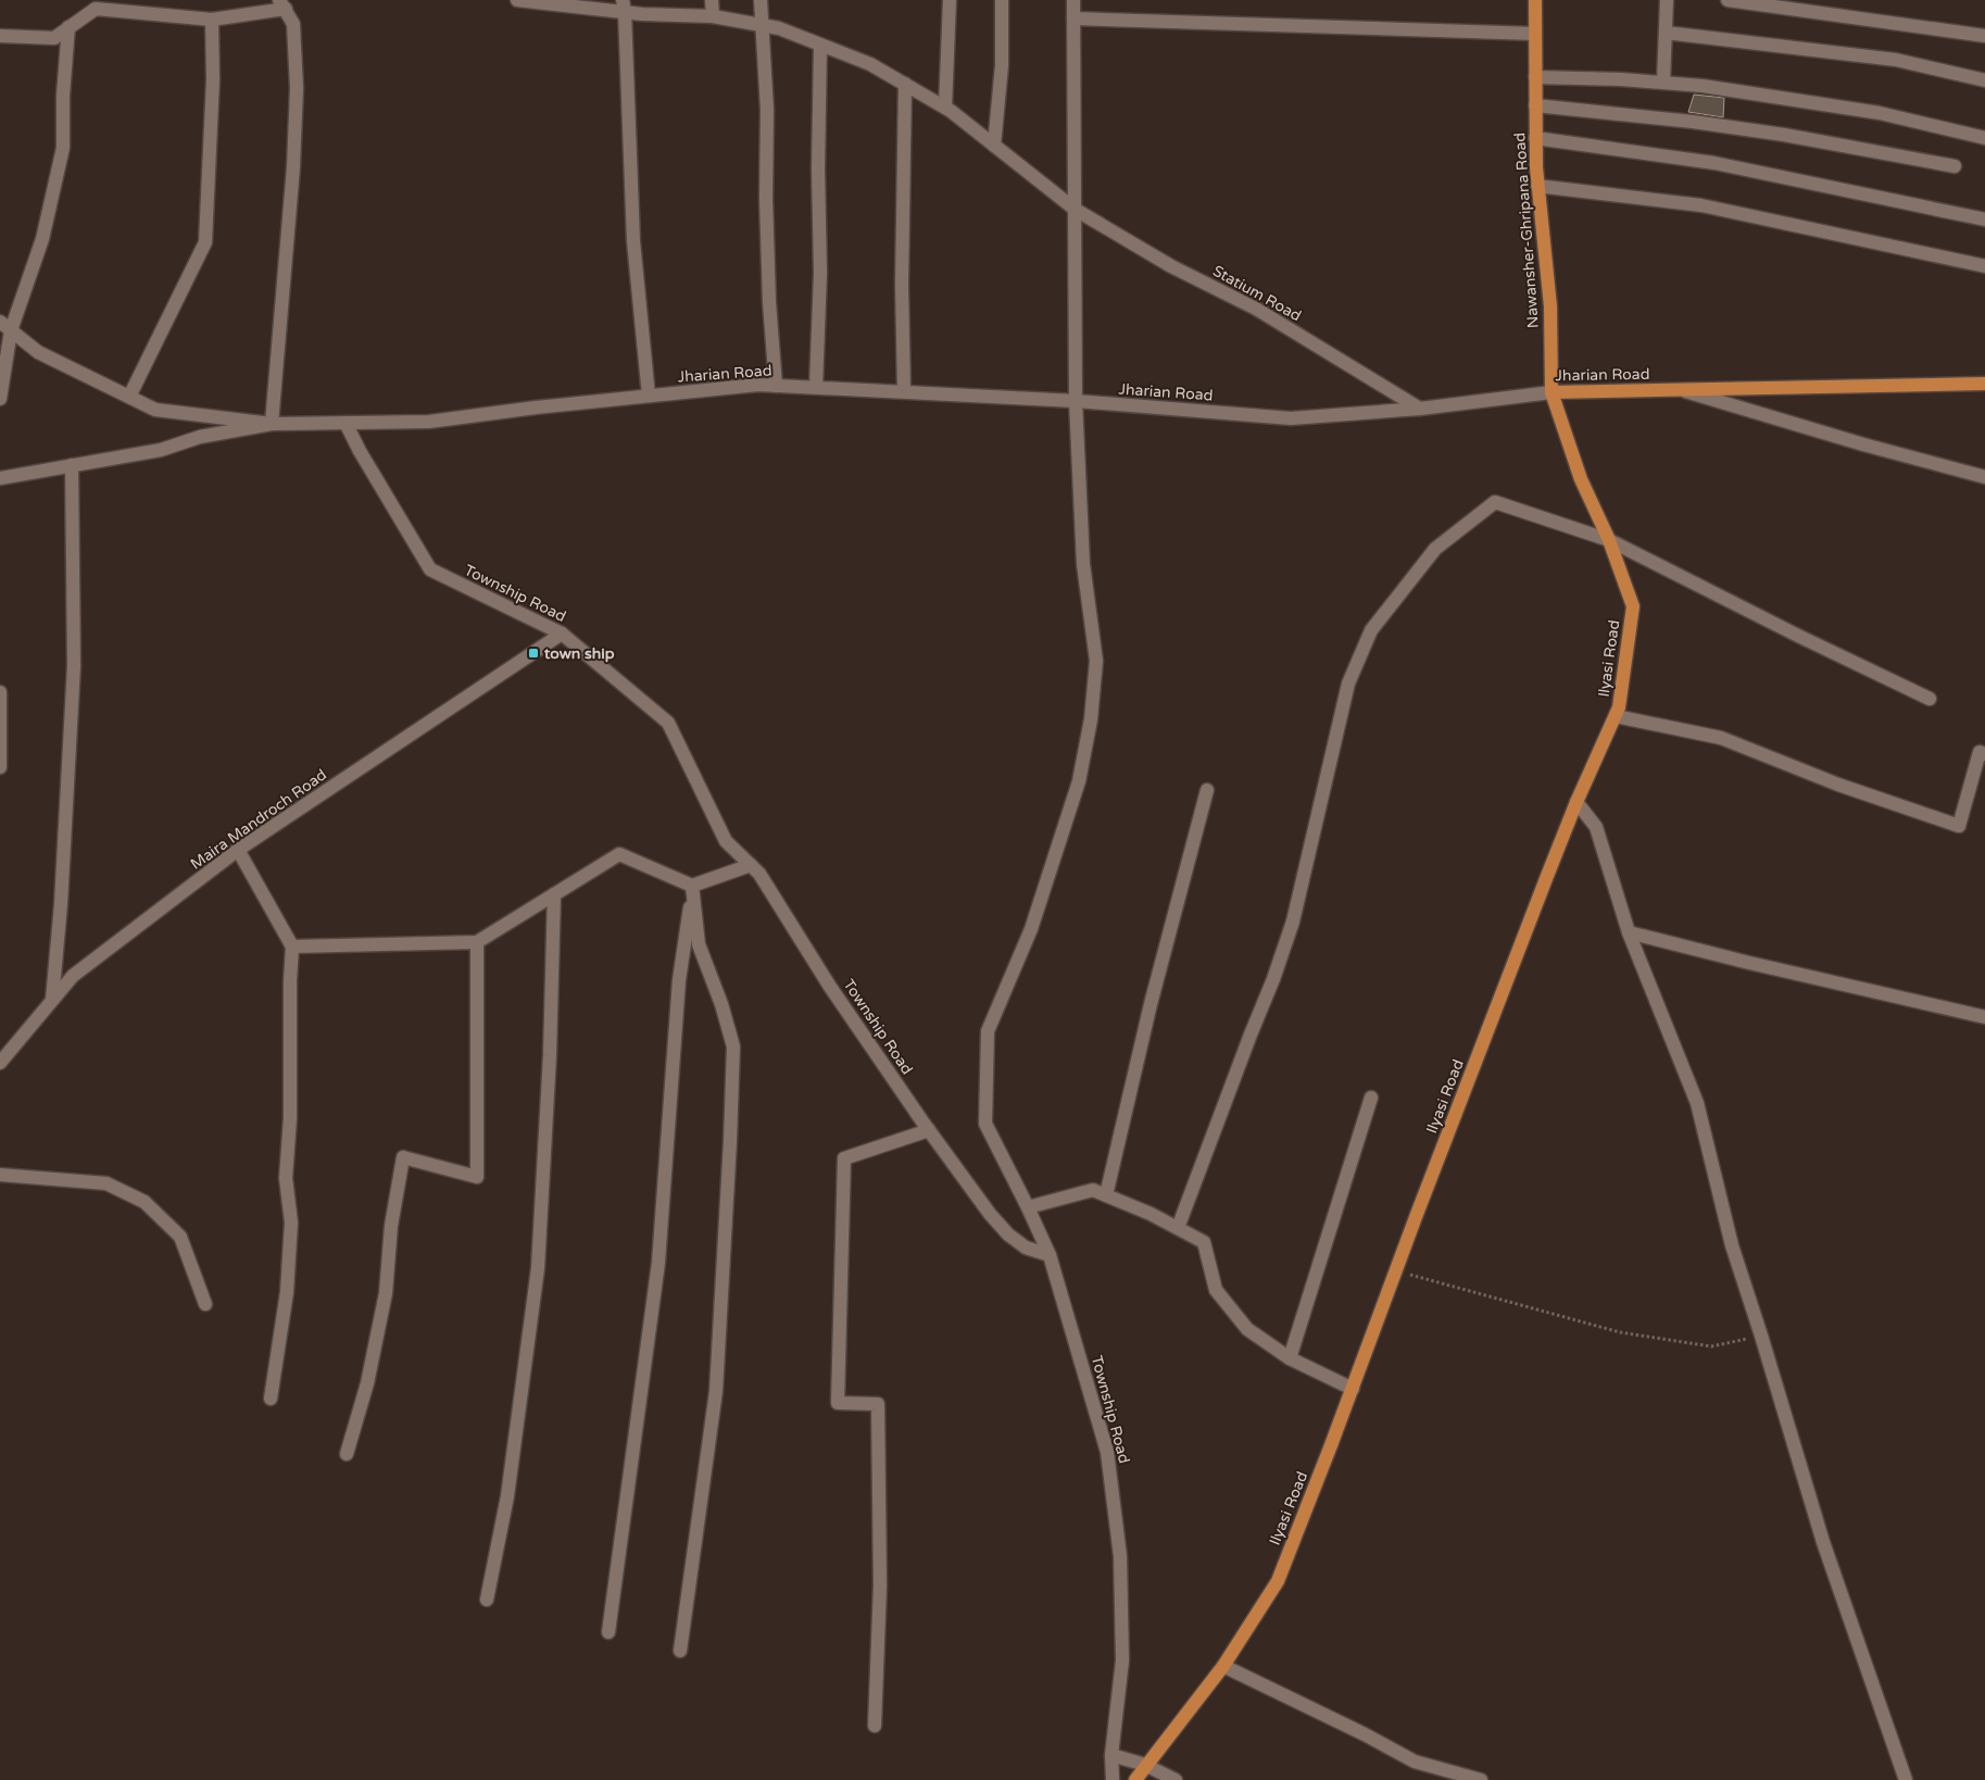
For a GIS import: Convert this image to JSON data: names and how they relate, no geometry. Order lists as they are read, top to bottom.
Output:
{
  "streets": {
    "main road": ["Nawansher-Ghripana Road", "Jharian Road", "Ilyasi Road"],
    "street": ["Statium Road", "Township Road", "Maira Mandroch Road"]
  },
  "crossings": [
    ["Nawansher-Ghripana Road", "Jharian Road"],
    ["Nawansher-Ghripana Road", "Ilyasi Road"],
    ["Statium Road", "Jharian Road"],
    ["Jharian Road", "Township Road"],
    ["Jharian Road", "Ilyasi Road"],
    ["Township Road", "Maira Mandroch Road"]
  ],
  "places": {
    "transit": ["town ship"]
  }
}
